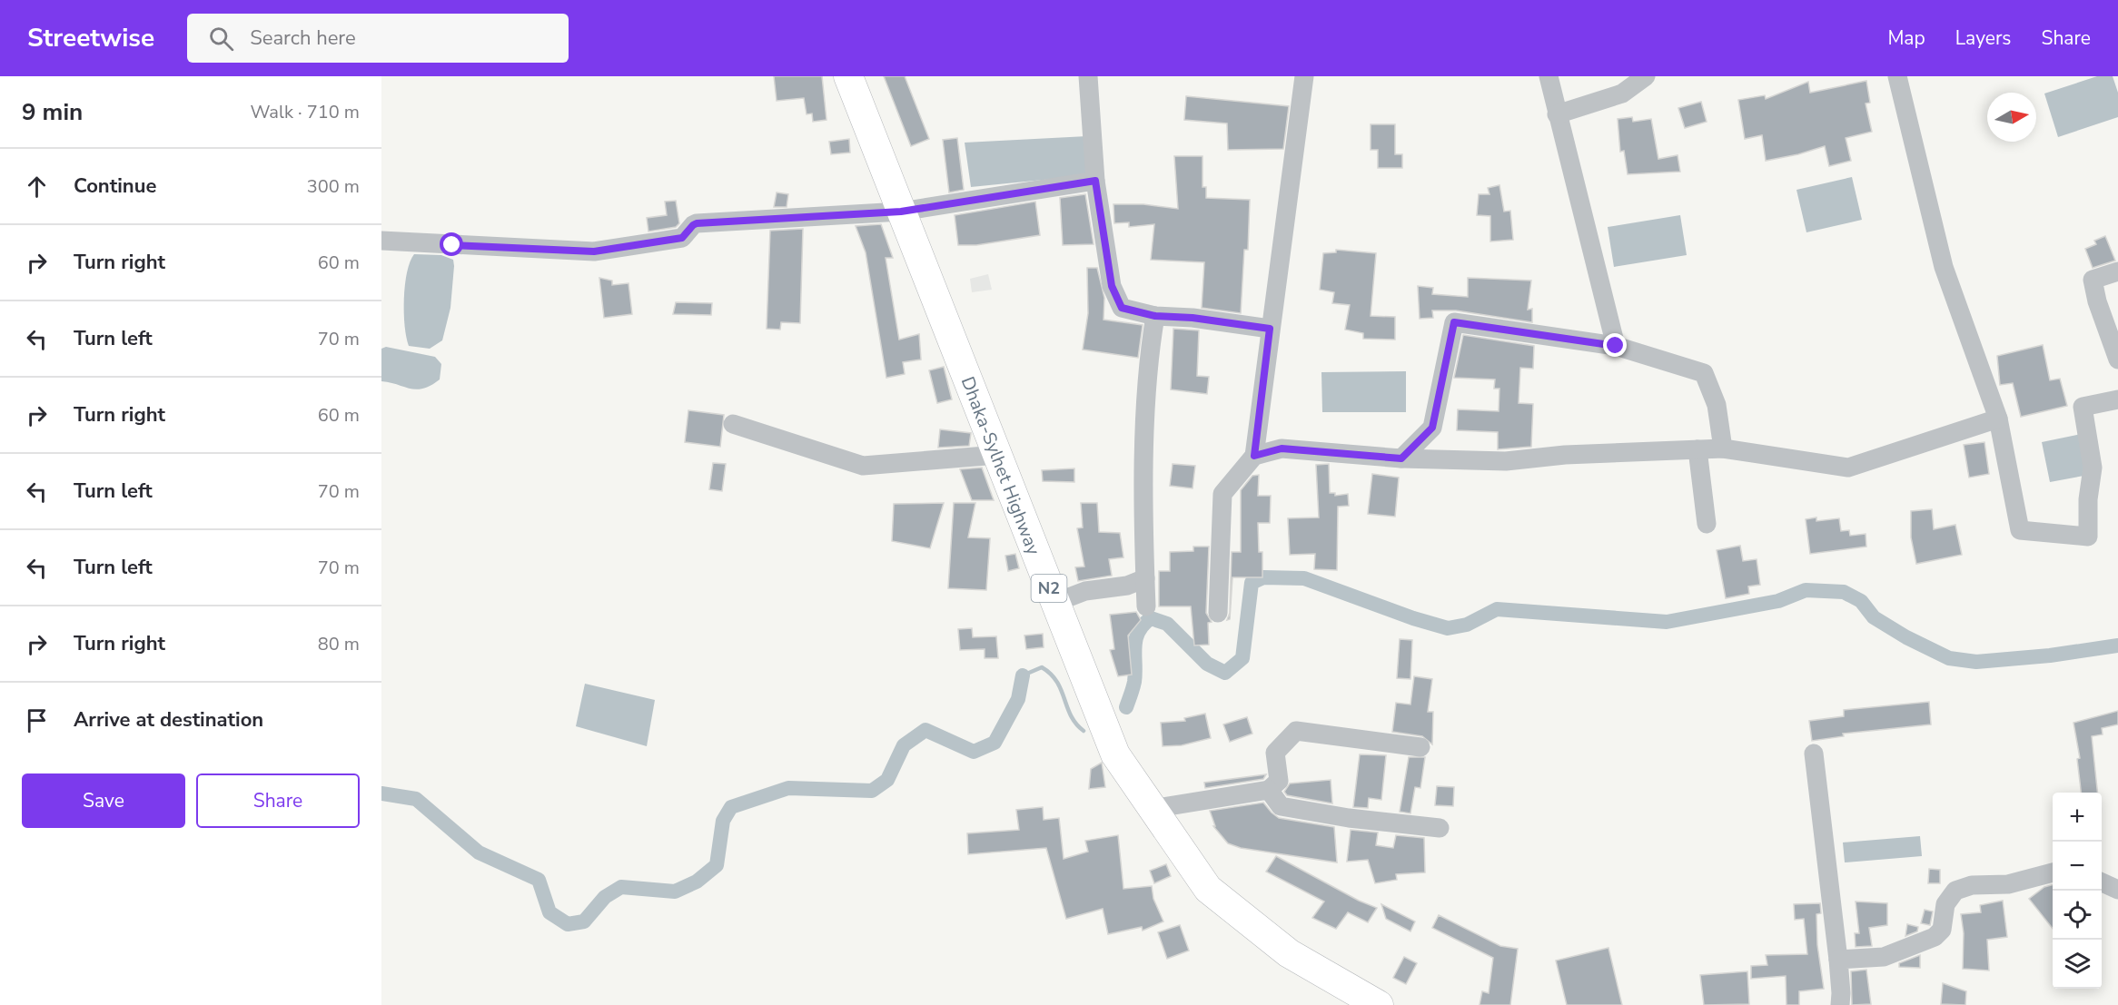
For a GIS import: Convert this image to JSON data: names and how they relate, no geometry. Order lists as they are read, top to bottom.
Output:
{
  "streets": {
    "highway": ["Dhaka-Sylhet Highway", "N2"]
  },
  "north": "right",
  "page": {
    "header": "Streetwise",
    "search": "Search here",
    "nav": ["Map", "Layers", "Share"],
    "heading": ["9 min", "Walk · 710 m"],
    "list": [
      ["Continue", "300 m"],
      ["Turn right", "60 m"],
      ["Turn left", "70 m"],
      ["Turn right", "60 m"],
      ["Turn left", "70 m"],
      ["Turn left", "70 m"],
      ["Turn right", "80 m"],
      "Arrive at destination"
    ],
    "buttons": ["Save", "Share"],
    "map_buttons": ["+", "−"]
  }
}
